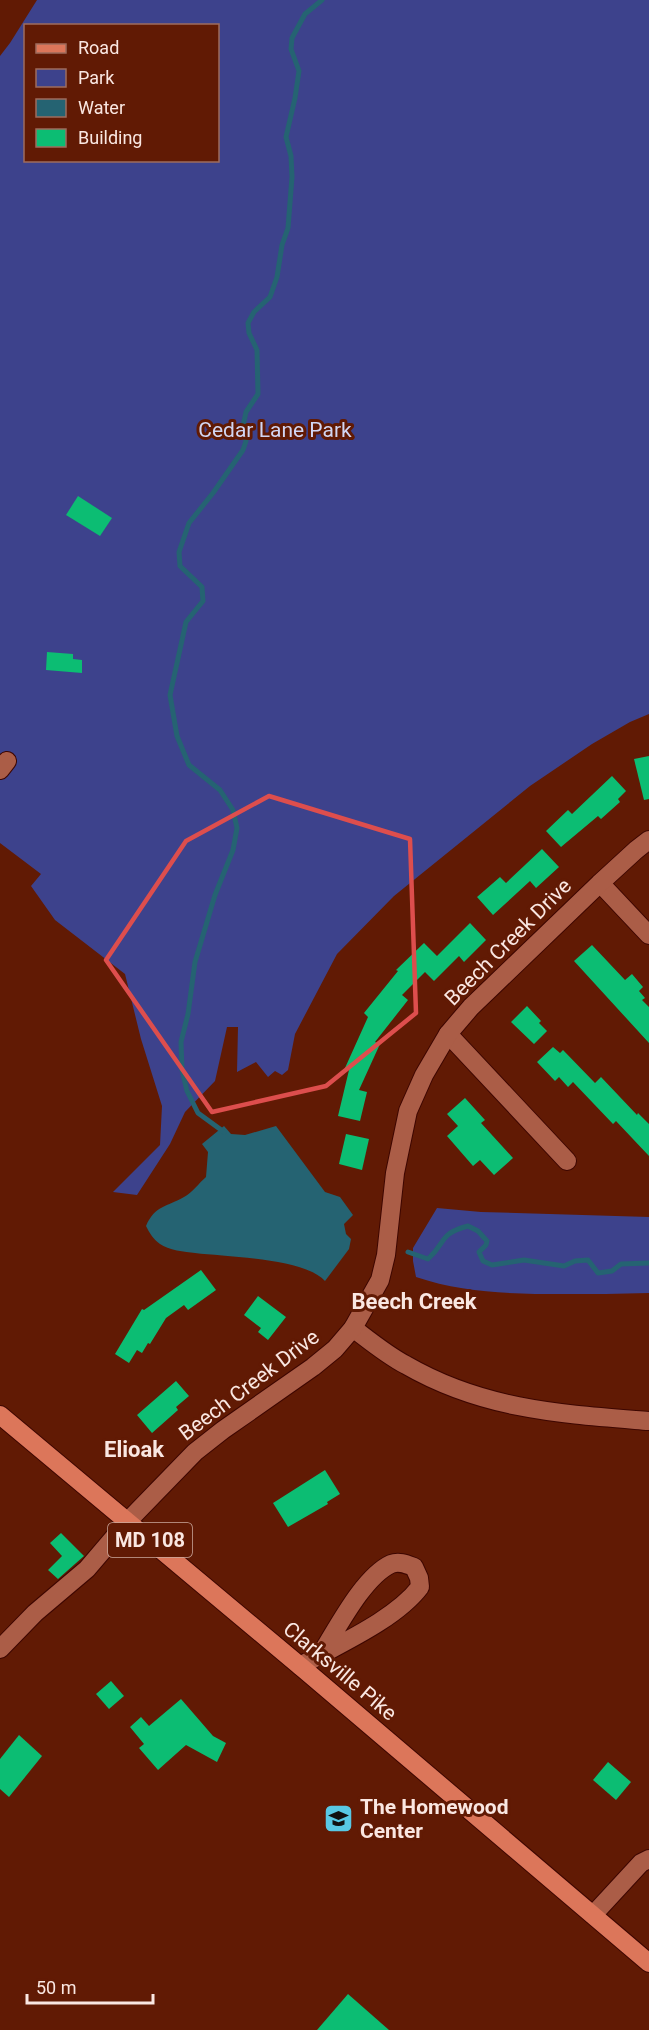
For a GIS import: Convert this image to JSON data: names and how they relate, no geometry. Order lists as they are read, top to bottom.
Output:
{
  "streets": {
    "main road": ["MD 108", "Clarksville Pike"],
    "street": ["Beech Creek Drive"]
  },
  "crossings": [
    ["Beech Creek Drive", "Clarksville Pike"]
  ],
  "districts": ["Beech Creek", "Elioak"],
  "parks": ["Cedar Lane Park"],
  "places": {
    "school or university": ["The Homewood Center"]
  },
  "legend": [
    "Road",
    "Park",
    "Water",
    "Building"
  ],
  "scale_bar": "50 m"
}
